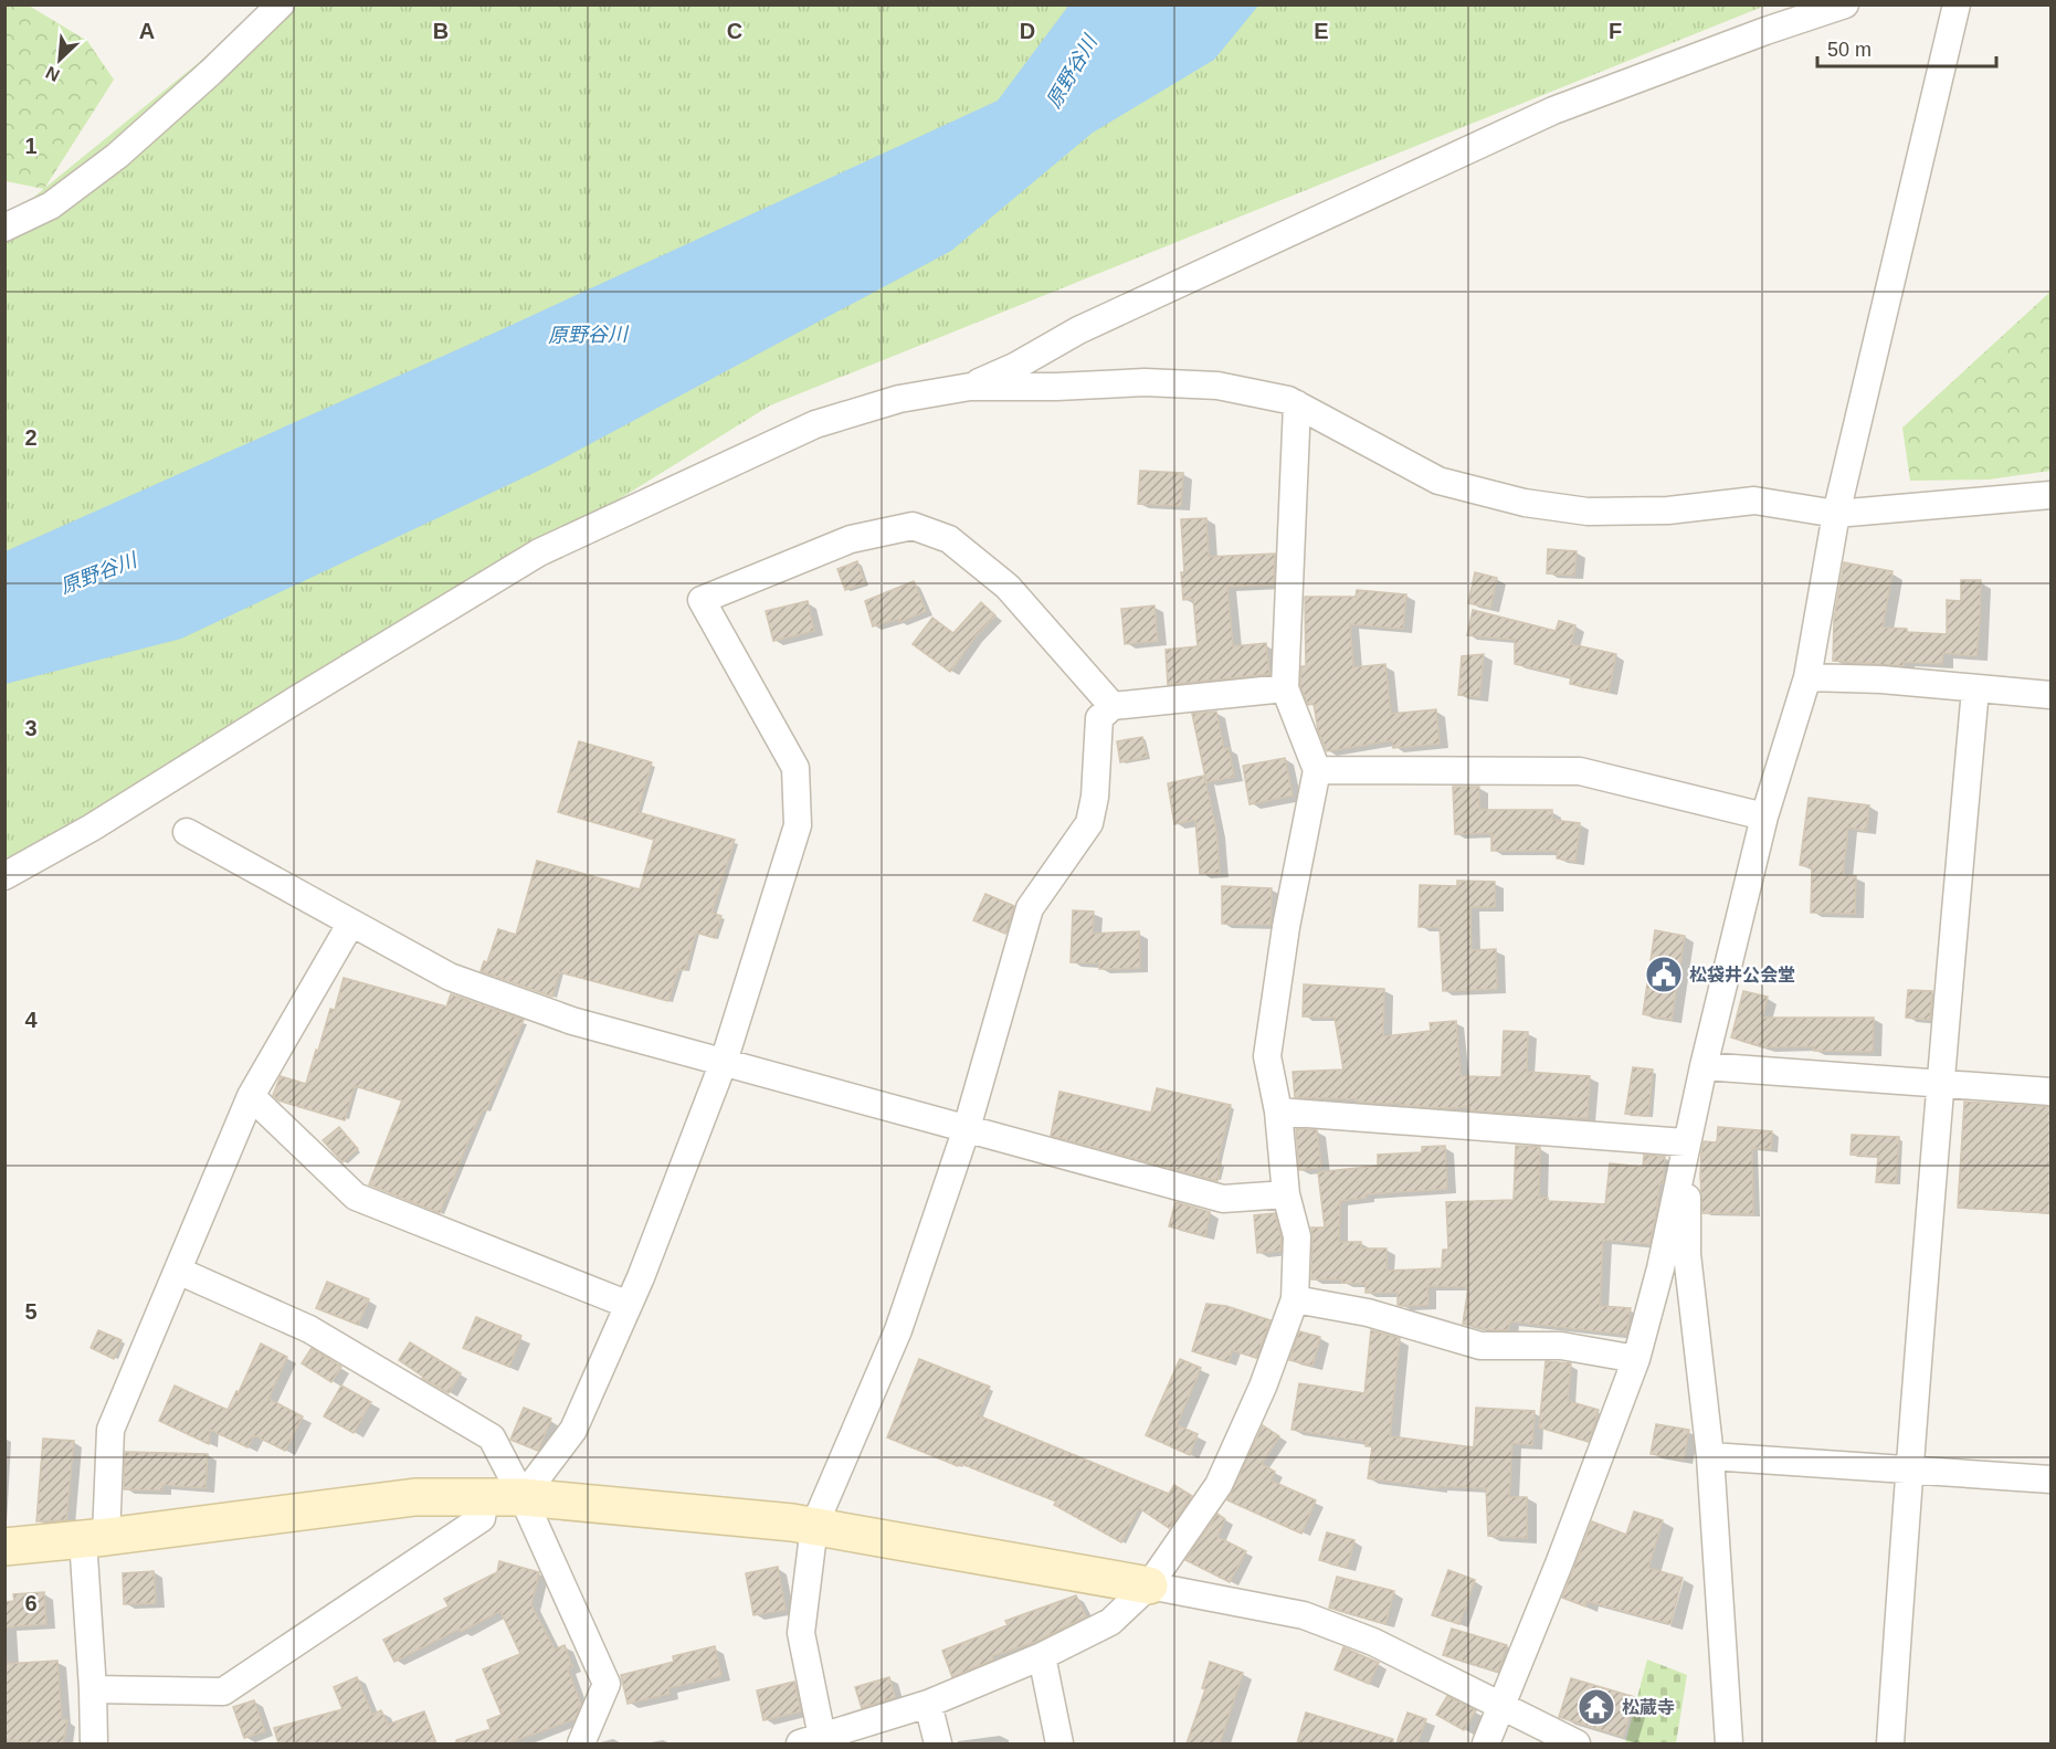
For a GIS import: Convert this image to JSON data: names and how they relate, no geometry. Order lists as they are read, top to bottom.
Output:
{
  "water": ["原野谷川"],
  "places": {
    "public building": ["松袋井公会堂"],
    "temple": ["松蔵寺"]
  },
  "scale_bar": "50 m",
  "north": "bottom left",
  "grid": {
    "columns": [
      "A",
      "B",
      "C",
      "D",
      "E",
      "F"
    ],
    "rows": [
      "1",
      "2",
      "3",
      "4",
      "5",
      "6"
    ]
  }
}
